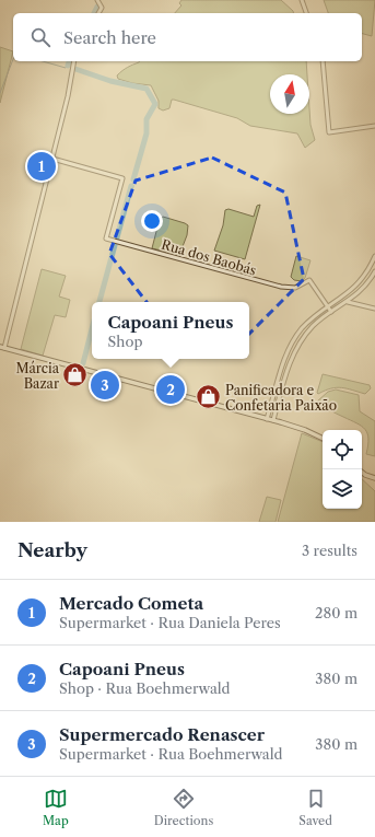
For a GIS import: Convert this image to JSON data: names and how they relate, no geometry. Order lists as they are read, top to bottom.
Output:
{
  "streets": {
    "street": ["Rua dos Baobás"]
  },
  "places": {
    "shop": ["Márcia Bazar", "Panificadora e Confetaria Paixão"]
  },
  "north": "top",
  "page": {
    "search": "Search here",
    "pins": ["1", "3", "2"],
    "popup": ["Capoani Pneus", "Shop"],
    "heading": ["Nearby", "3 results"],
    "list": [
      {
        "mark": "1",
        "name": "Mercado Cometa",
        "note": "Supermarket · Rua Daniela Peres",
        "value": "280 m"
      },
      {
        "mark": "2",
        "name": "Capoani Pneus",
        "note": "Shop · Rua Boehmerwald",
        "value": "380 m"
      },
      {
        "mark": "3",
        "name": "Supermercado Renascer",
        "note": "Supermarket · Rua Boehmerwald",
        "value": "380 m"
      }
    ],
    "nav": ["Map", "Directions", "Saved"]
  }
}
